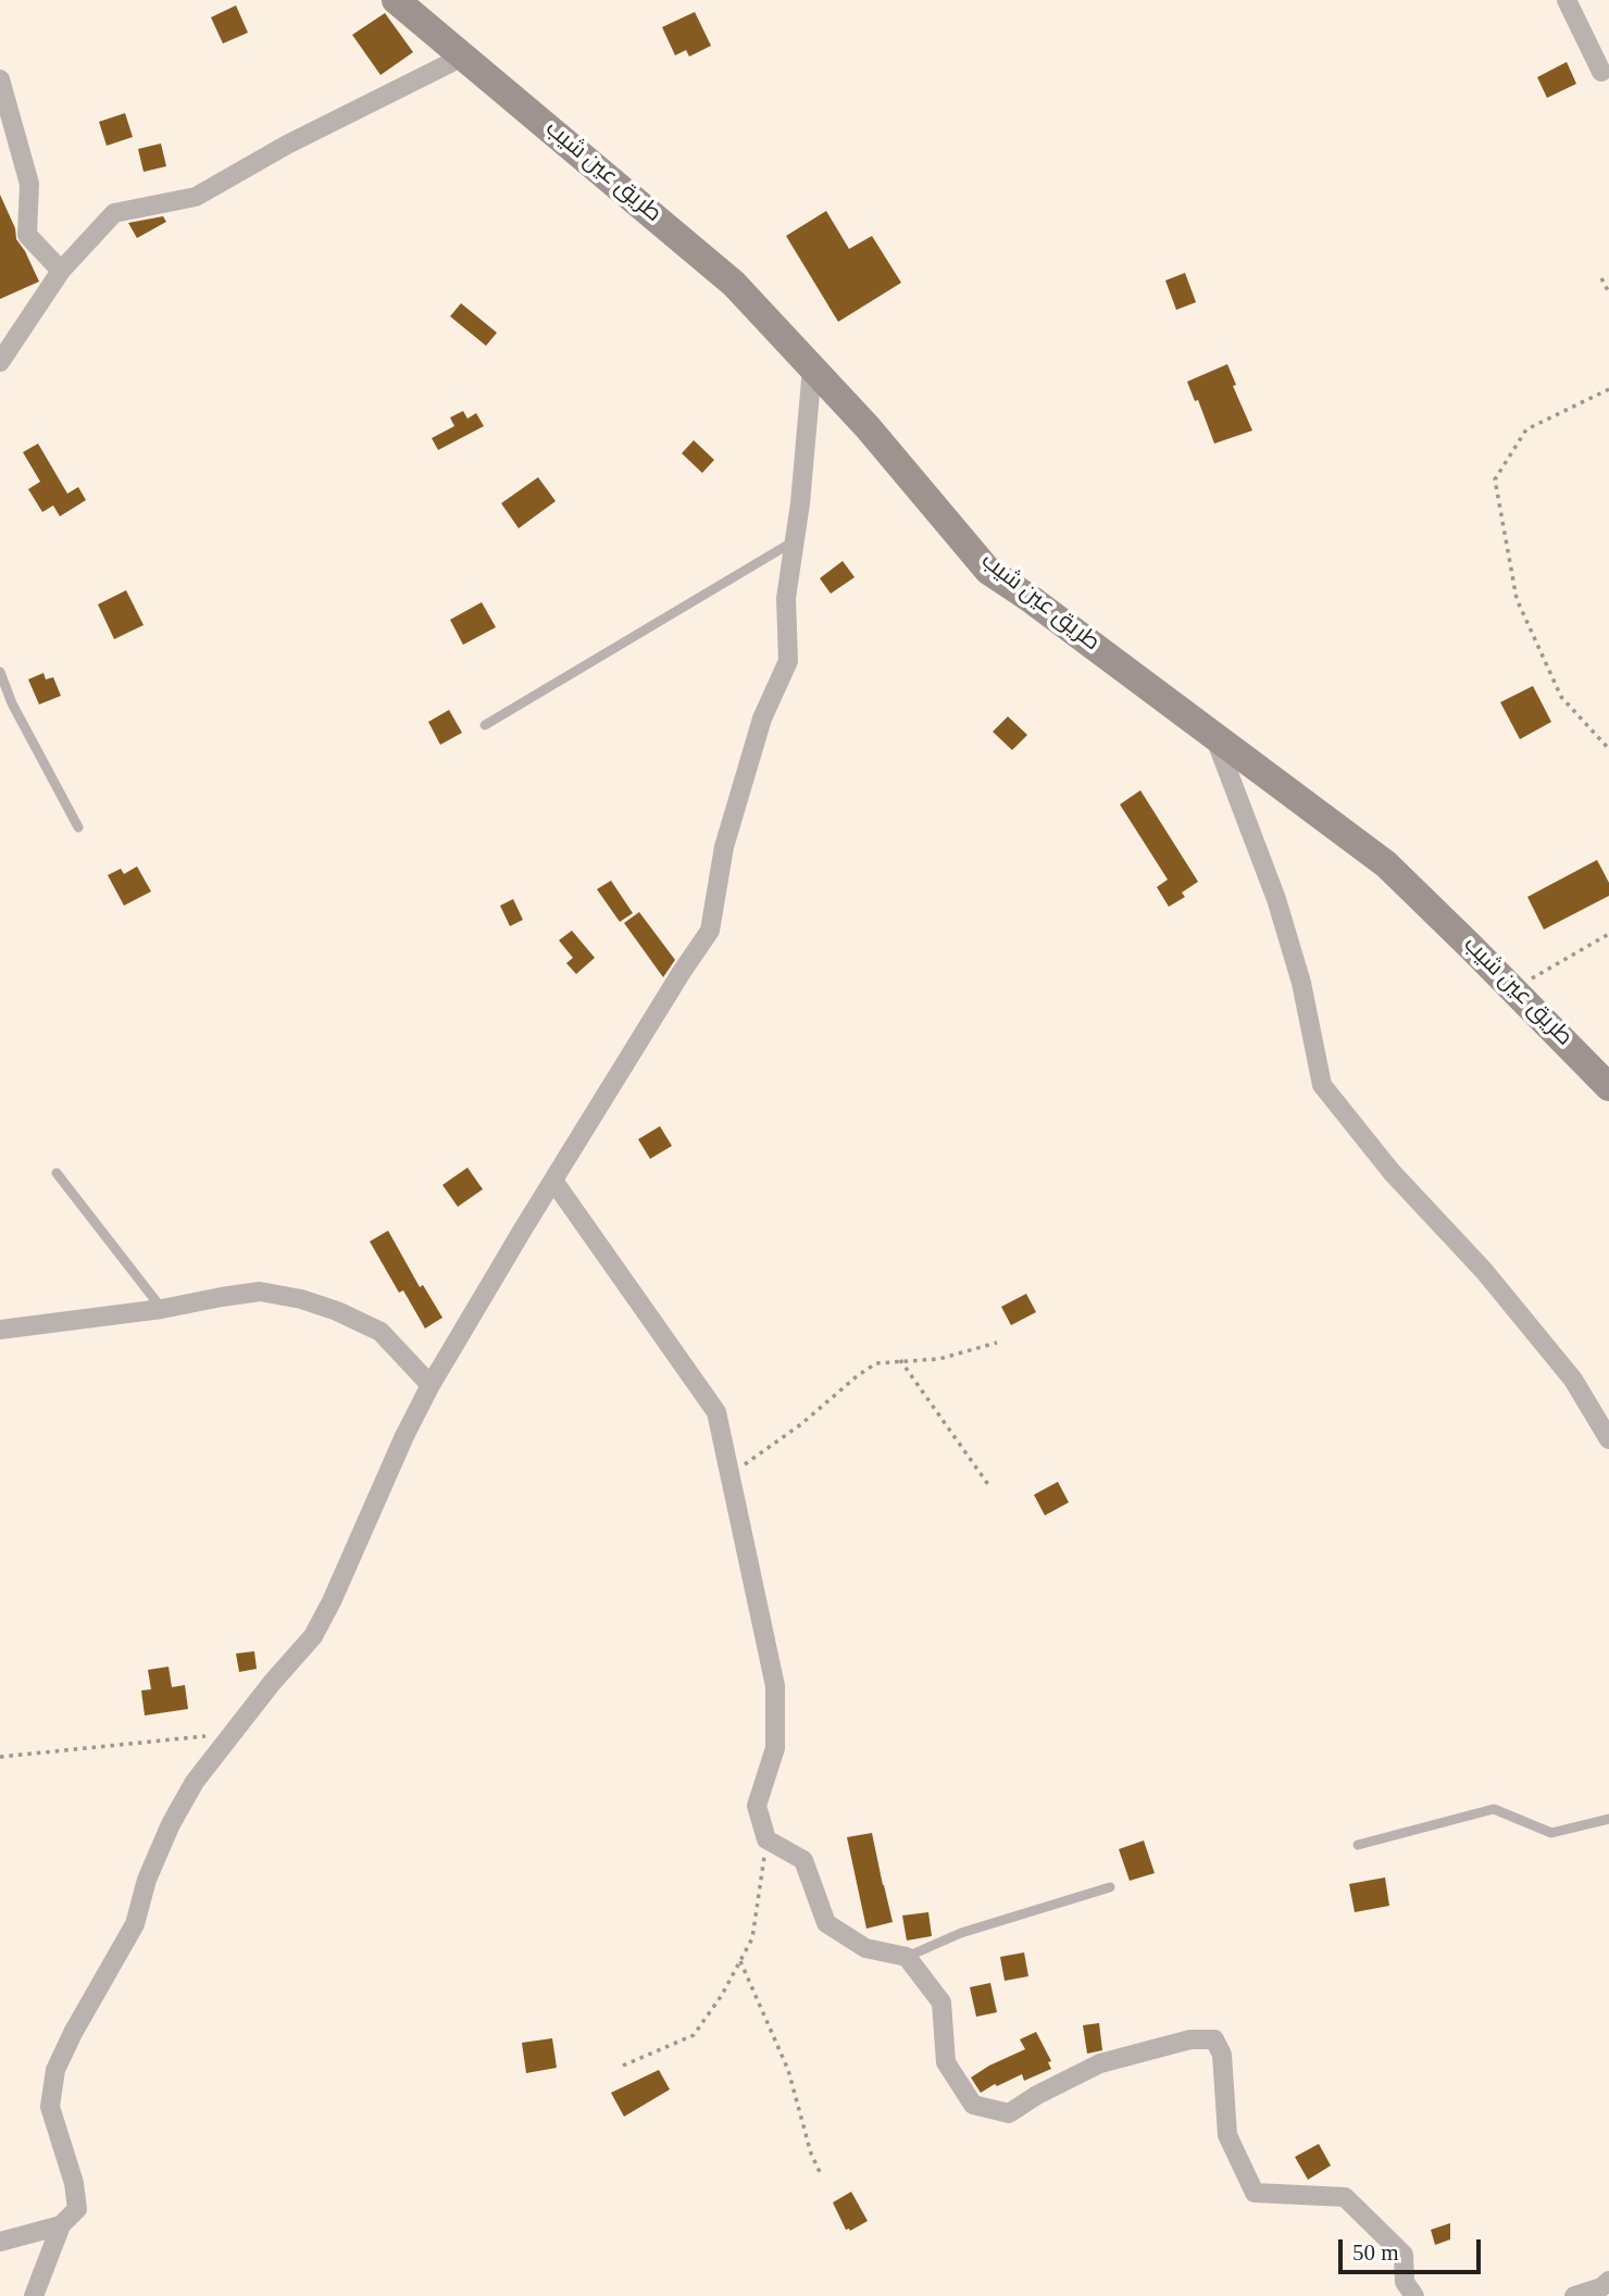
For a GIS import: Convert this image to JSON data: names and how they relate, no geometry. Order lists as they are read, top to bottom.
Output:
{
  "streets": {
    "main road": ["طريق عين شيب"]
  },
  "scale_bar": "50 m"
}
